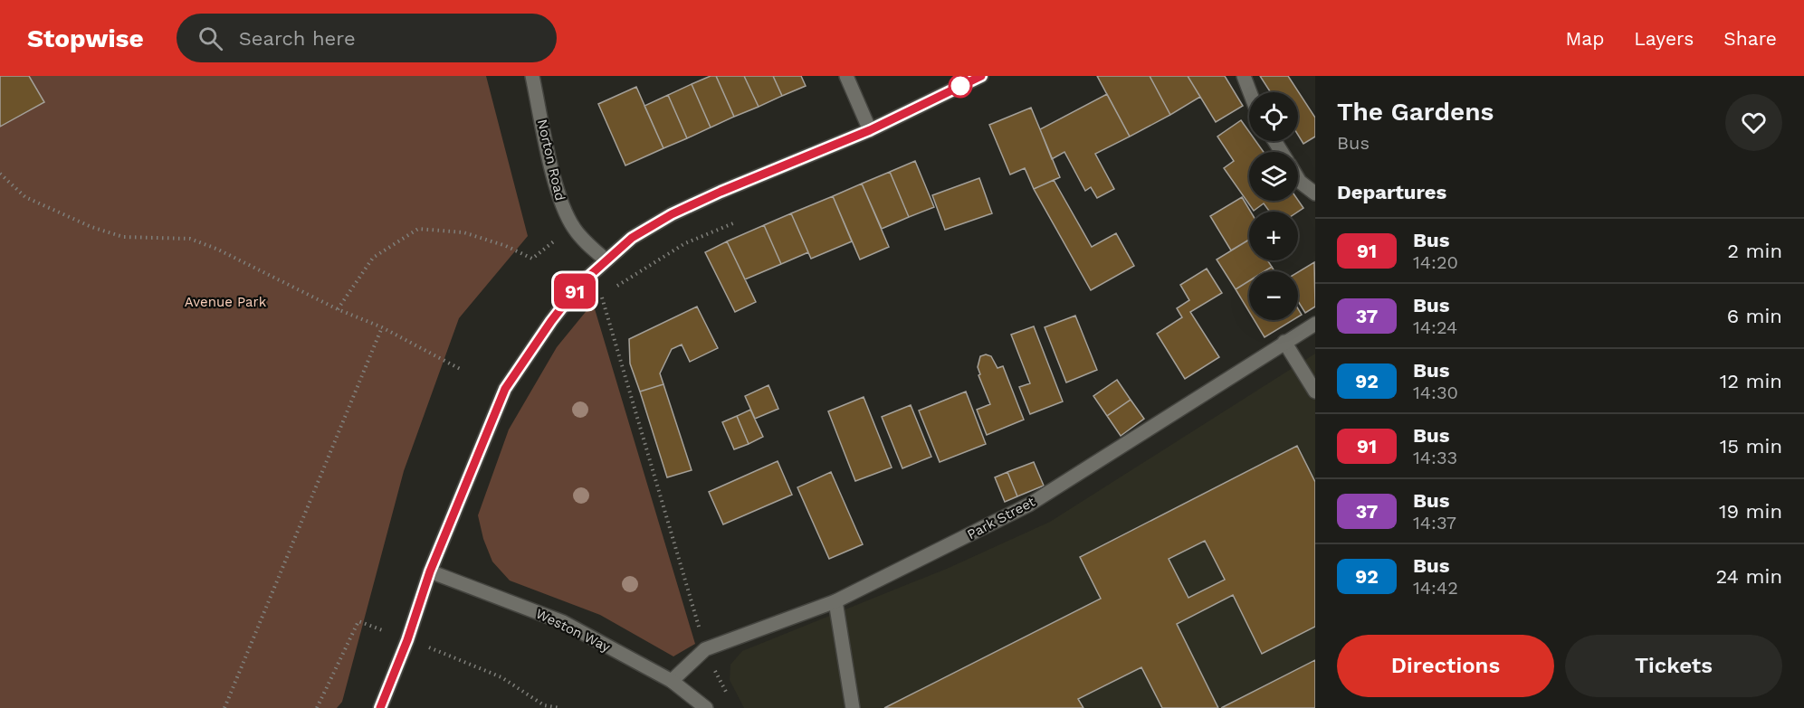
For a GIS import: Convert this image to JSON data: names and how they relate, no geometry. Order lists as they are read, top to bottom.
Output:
{
  "streets": {
    "street": ["Norton Road", "Park Street", "Weston Way"]
  },
  "crossings": [
    ["Park Street", "Weston Way"]
  ],
  "parks": ["Avenue Park"],
  "lines": ["bus line 91"],
  "page": {
    "header": "Stopwise",
    "search": "Search here",
    "nav": ["Map", "Layers", "Share"],
    "on_map": "91",
    "heading": [
      ["The Gardens", "Bus"],
      "Departures"
    ],
    "map_buttons": ["+", "−"],
    "list": [
      {
        "mark": "91",
        "name": "Bus",
        "note": "14:20",
        "value": "2 min"
      },
      {
        "mark": "37",
        "name": "Bus",
        "note": "14:24",
        "value": "6 min"
      },
      {
        "mark": "92",
        "name": "Bus",
        "note": "14:30",
        "value": "12 min"
      },
      {
        "mark": "91",
        "name": "Bus",
        "note": "14:33",
        "value": "15 min"
      },
      {
        "mark": "37",
        "name": "Bus",
        "note": "14:37",
        "value": "19 min"
      },
      {
        "mark": "92",
        "name": "Bus",
        "note": "14:42",
        "value": "24 min"
      }
    ],
    "buttons": ["Directions", "Tickets"]
  }
}
